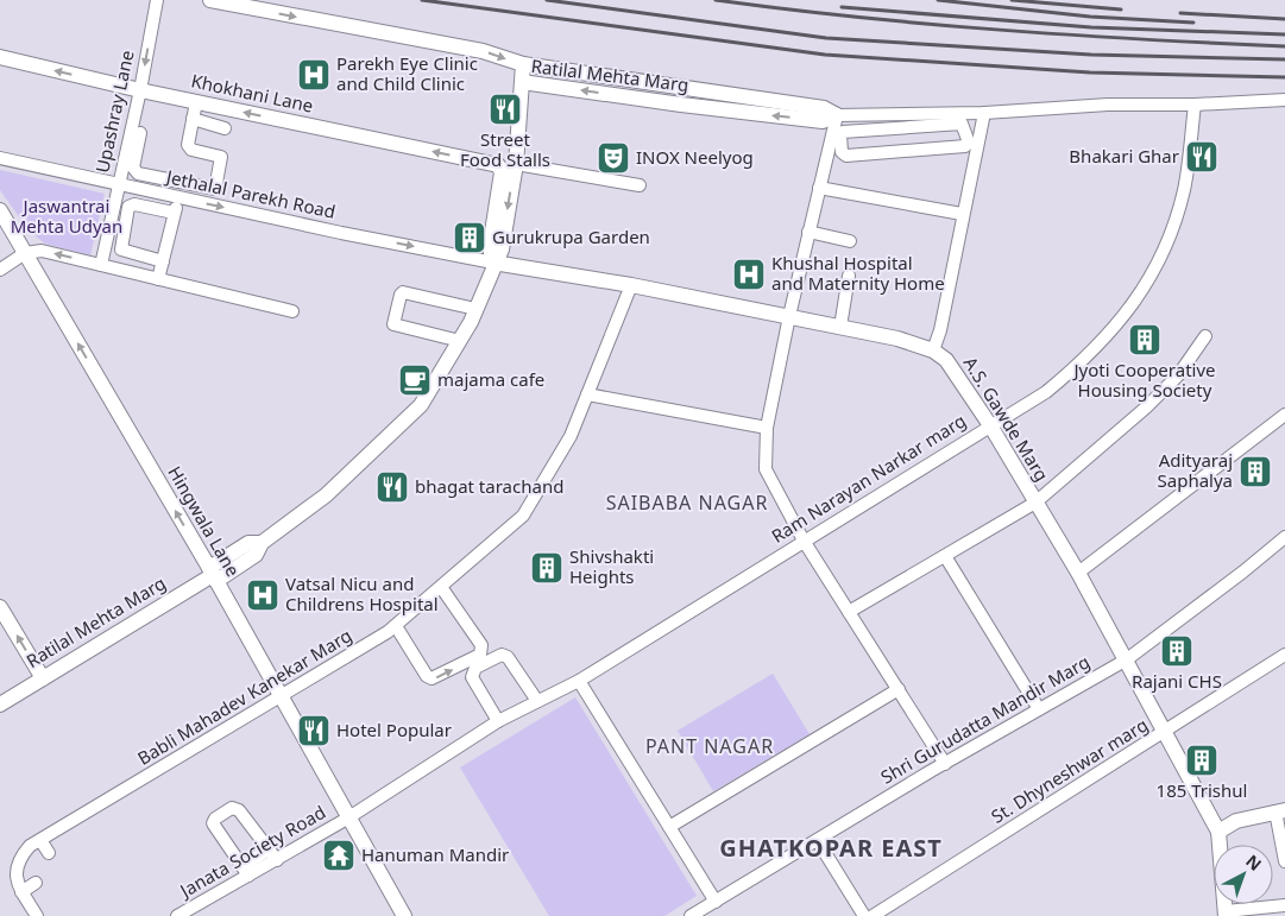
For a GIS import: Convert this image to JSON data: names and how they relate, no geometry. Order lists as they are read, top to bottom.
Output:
{
  "streets": {
    "street": [
      "Ratilal Mehta Marg",
      "Khokhani Lane",
      "Upashray Lane",
      "Jethalal Parekh Road",
      "A.S. Gawde Marg",
      "Ram Narayan Narkar marg",
      "Hingwala Lane",
      "Babli Mahadev Kanekar Marg",
      "Shri Gurudatta Mandir Marg",
      "St. Dhyneshwar marg",
      "Janata Society Road"
    ]
  },
  "crossings": [
    ["Ratilal Mehta Marg", "Khokhani Lane"],
    ["Ratilal Mehta Marg", "Jethalal Parekh Road"],
    ["Ratilal Mehta Marg", "A.S. Gawde Marg"],
    ["Ratilal Mehta Marg", "Hingwala Lane"],
    ["Khokhani Lane", "Upashray Lane"],
    ["Upashray Lane", "Jethalal Parekh Road"],
    ["Jethalal Parekh Road", "A.S. Gawde Marg"],
    ["A.S. Gawde Marg", "Ram Narayan Narkar marg"],
    ["A.S. Gawde Marg", "Babli Mahadev Kanekar Marg"],
    ["A.S. Gawde Marg", "Shri Gurudatta Mandir Marg"],
    ["A.S. Gawde Marg", "St. Dhyneshwar marg"],
    ["Ram Narayan Narkar marg", "Hingwala Lane"],
    ["Ram Narayan Narkar marg", "Janata Society Road"],
    ["Hingwala Lane", "Babli Mahadev Kanekar Marg"],
    ["Hingwala Lane", "Janata Society Road"]
  ],
  "one_way": ["Hingwala Lane"],
  "districts": ["SAIBABA NAGAR", "PANT NAGAR", "GHATKOPAR EAST"],
  "parks": ["Jaswantrai Mehta Udyan"],
  "places": {
    "hospital": ["Parekh Eye Clinic and Child Clinic", "Khushal Hospital and Maternity Home", "Vatsal Nicu and Childrens Hospital"],
    "restaurant": [
      "Street Food Stalls",
      "Bhakari Ghar",
      "bhagat tarachand",
      "Hotel Popular"
    ],
    "theatre": ["INOX Neelyog"],
    "building": [
      "Gurukrupa Garden",
      "Jyoti Cooperative Housing Society",
      "Adityaraj Saphalya",
      "Shivshakti Heights",
      "Rajani CHS",
      "185 Trishul"
    ],
    "cafe": ["majama cafe"],
    "temple": ["Hanuman Mandir"]
  },
  "north": "top right"
}
